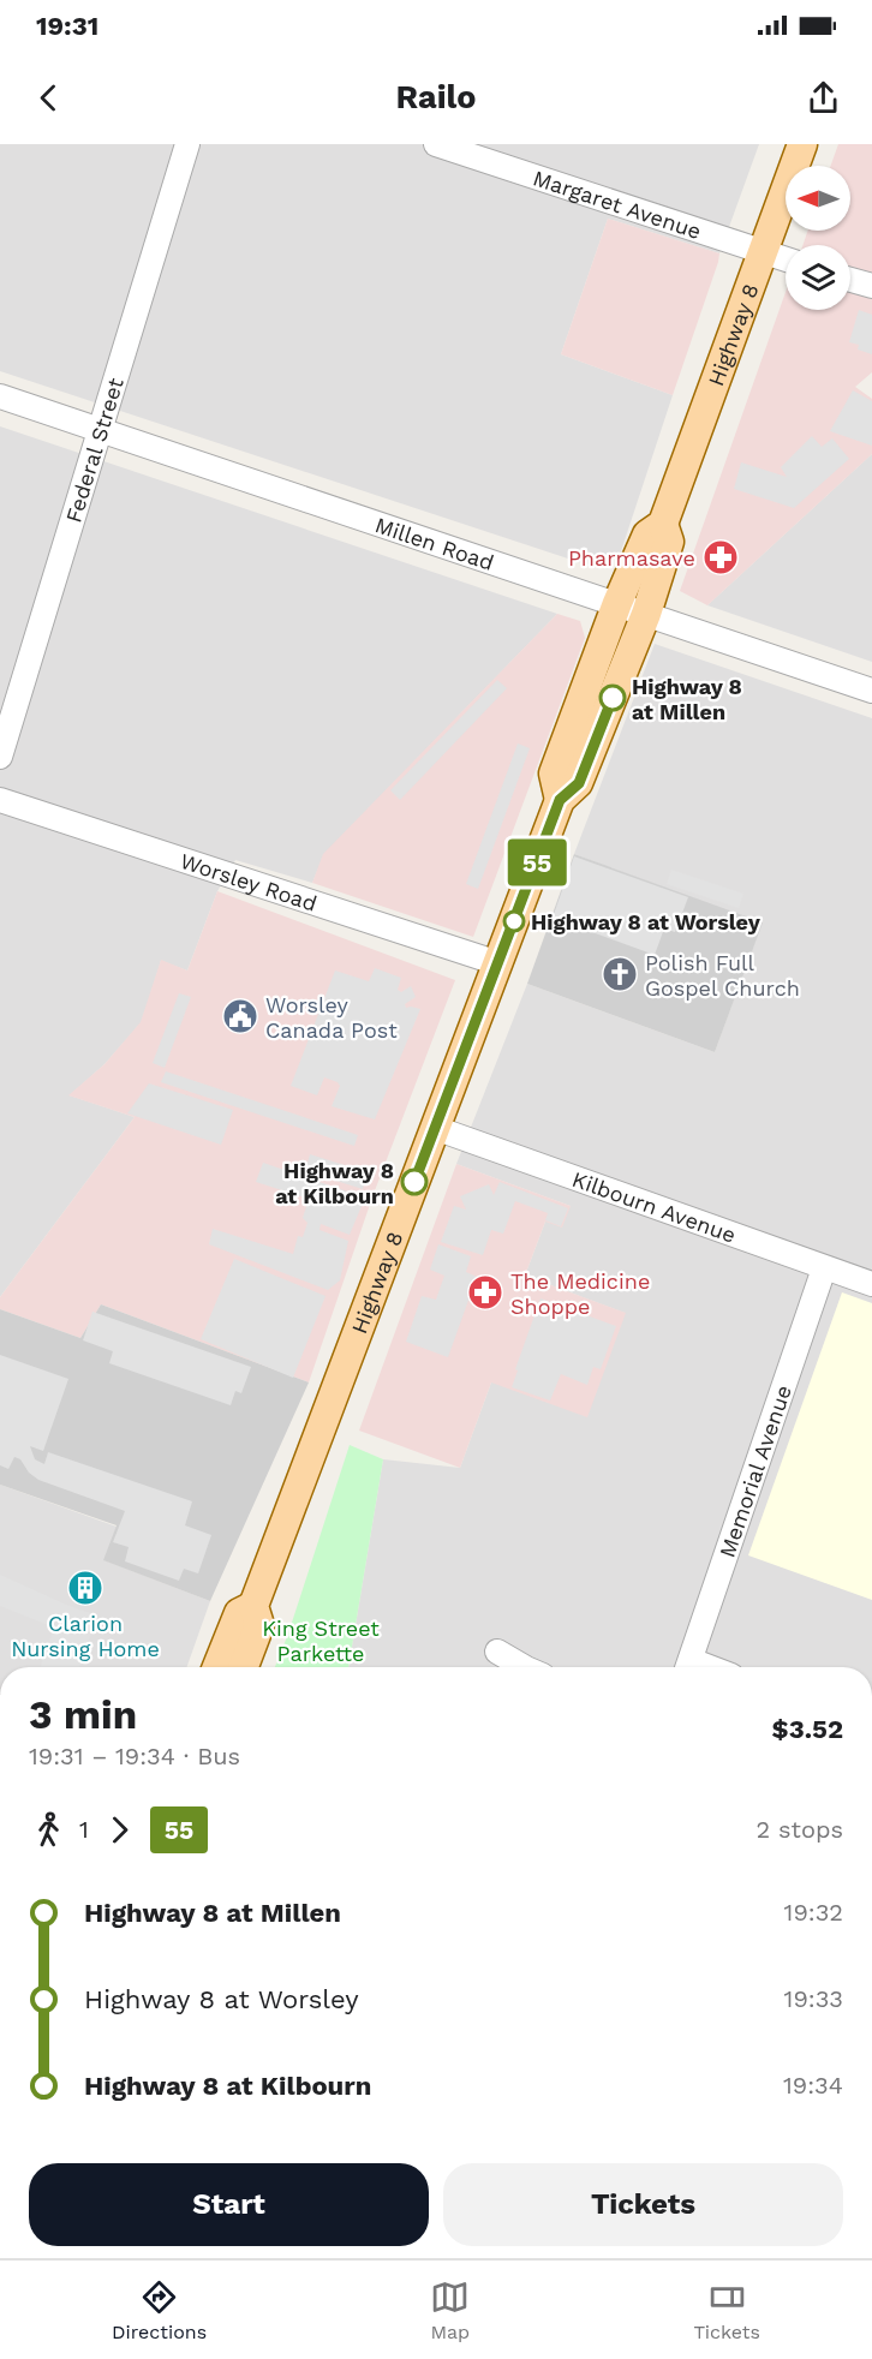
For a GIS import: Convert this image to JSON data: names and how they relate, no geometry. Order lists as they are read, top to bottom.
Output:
{
  "streets": {
    "main road": ["Highway 8"],
    "street": [
      "Margaret Avenue",
      "Federal Street",
      "Millen Road",
      "Worsley Road",
      "Kilbourn Avenue",
      "Memorial Avenue"
    ]
  },
  "crossings": [
    ["Margaret Avenue", "Highway 8"],
    ["Highway 8", "Millen Road"],
    ["Highway 8", "Worsley Road"],
    ["Highway 8", "Kilbourn Avenue"],
    ["Federal Street", "Millen Road"],
    ["Kilbourn Avenue", "Memorial Avenue"]
  ],
  "parks": ["King Street Parkette"],
  "places": {
    "pharmacy": ["Pharmasave", "The Medicine Shoppe"],
    "other": ["Highway 8 at Millen", "Highway 8 at Worsley", "Highway 8 at Kilbourn"],
    "church": ["Polish Full Gospel Church"],
    "public building": ["Worsley Canada Post"],
    "building": ["Clarion Nursing Home"]
  },
  "lines": ["bus line 55"],
  "north": "left",
  "page": {
    "status": "19:31",
    "header": "Railo",
    "on_map": "55",
    "heading": ["3 min", "19:31 – 19:34 · Bus", "$3.52"],
    "legs": ["1", "55", "2 stops"],
    "list": [
      {
        "name": "Highway 8 at Millen",
        "value": "19:32"
      },
      {
        "name": "Highway 8 at Worsley",
        "value": "19:33"
      },
      {
        "name": "Highway 8 at Kilbourn",
        "value": "19:34"
      }
    ],
    "buttons": ["Start", "Tickets"],
    "tabs": ["Directions", "Map", "Tickets"]
  }
}
